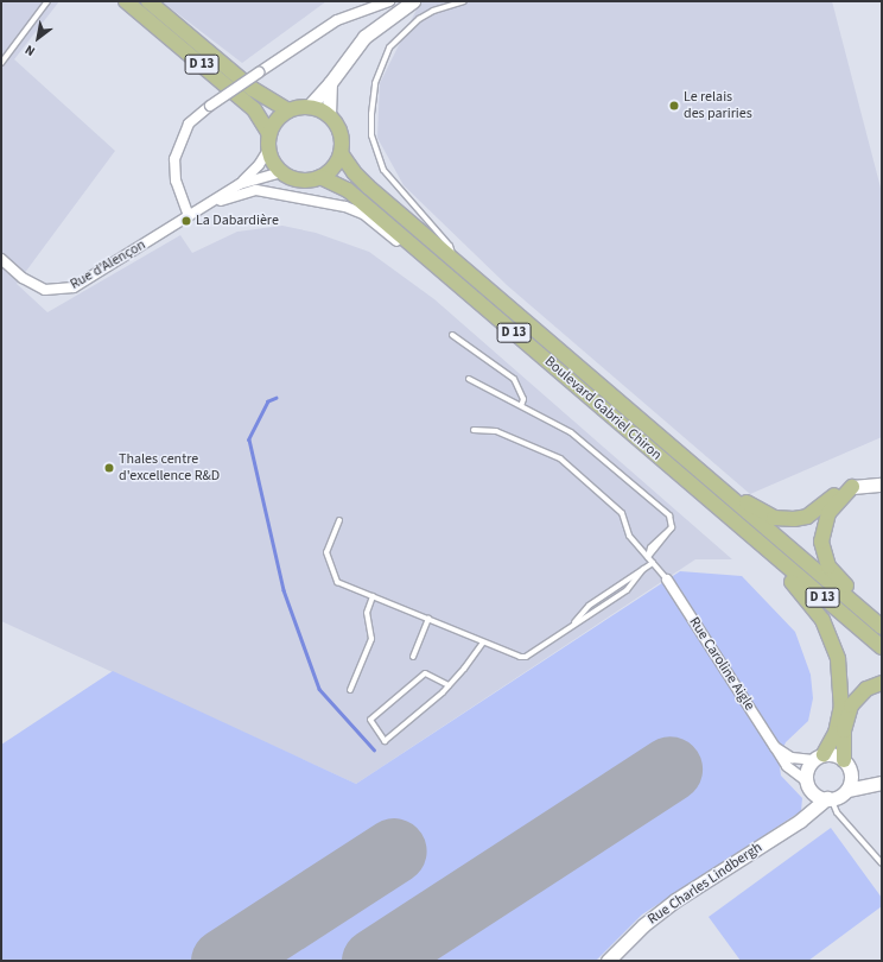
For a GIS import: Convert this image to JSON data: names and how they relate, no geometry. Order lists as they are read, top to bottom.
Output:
{
  "streets": {
    "main road": ["D 13", "Boulevard Gabriel Chiron"],
    "street": ["Rue d’Alençon", "Rue Caroline Aigle", "Rue Charles Lindbergh"]
  },
  "crossings": [
    ["D 13", "Boulevard Gabriel Chiron"],
    ["Rue Caroline Aigle", "Rue Charles Lindbergh"]
  ],
  "places": ["Le relais des pariries", "La Dabardière", "Thales centre d'excellence R&D"],
  "north": "bottom left"
}
